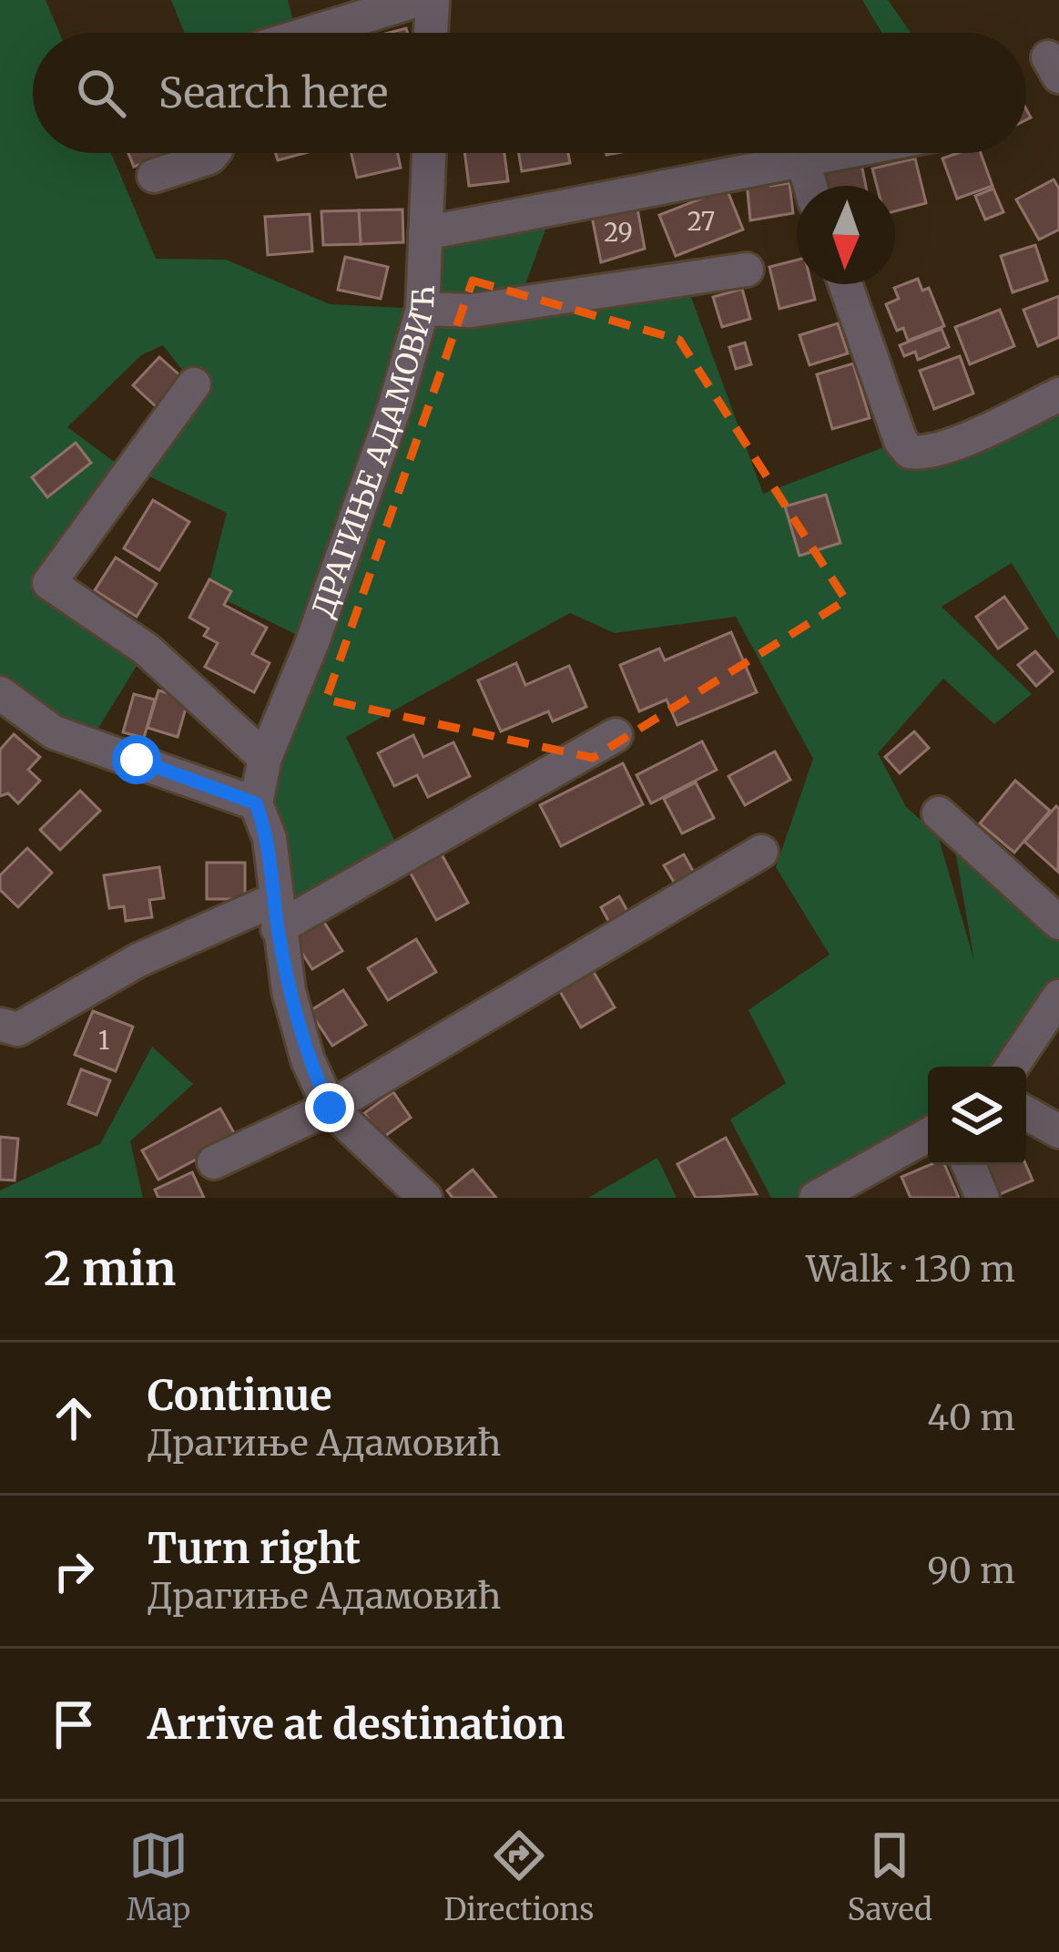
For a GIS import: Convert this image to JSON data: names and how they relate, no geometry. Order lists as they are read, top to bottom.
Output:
{
  "streets": {
    "street": ["ДРАГИЊЕ АДАМОВИЋ"]
  },
  "house_numbers": ["27", "29", "1"],
  "north": "bottom",
  "page": {
    "search": "Search here",
    "heading": ["2 min", "Walk · 130 m"],
    "list": [
      ["Continue", "Драгиње Адамовић", "40 m"],
      ["Turn right", "Драгиње Адамовић", "90 m"],
      "Arrive at destination"
    ],
    "nav": ["Map", "Directions", "Saved"]
  }
}
